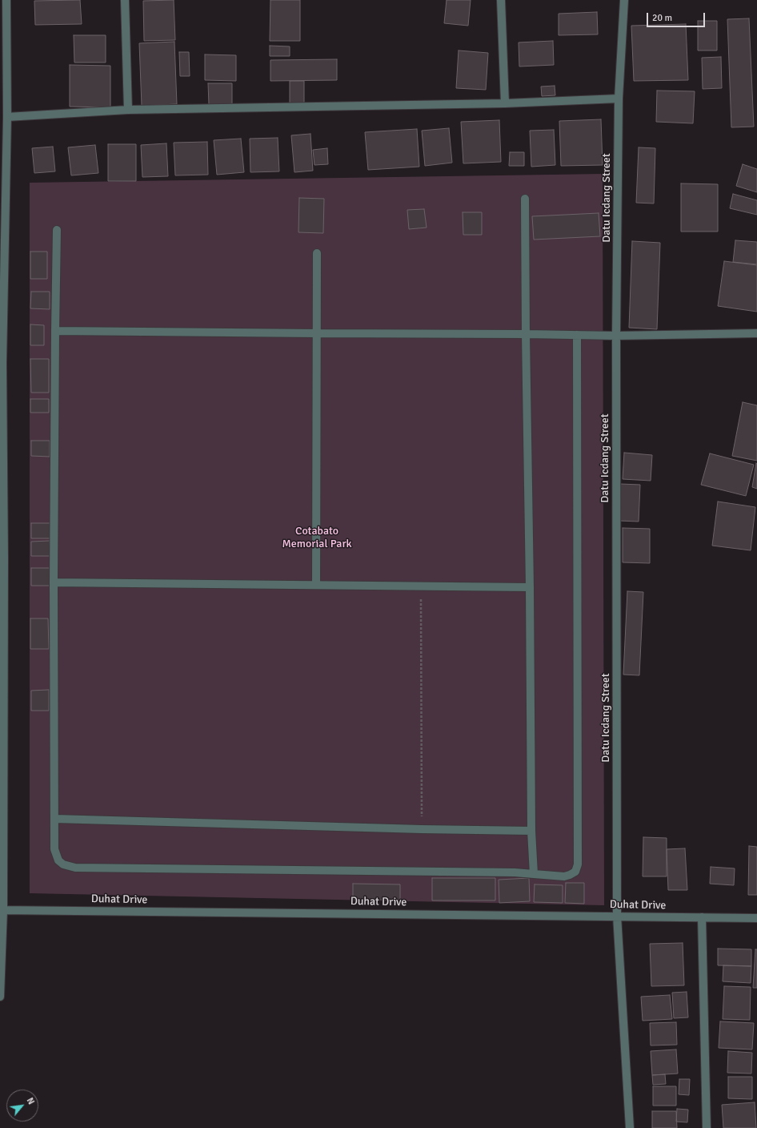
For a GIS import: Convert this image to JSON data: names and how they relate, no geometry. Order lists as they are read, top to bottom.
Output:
{
  "streets": {
    "street": ["Datu Icdang Street", "Duhat Drive"]
  },
  "crossings": [
    ["Datu Icdang Street", "Duhat Drive"]
  ],
  "parks": ["Cotabato Memorial Park"],
  "scale_bar": "20 m",
  "north": "top right"
}
